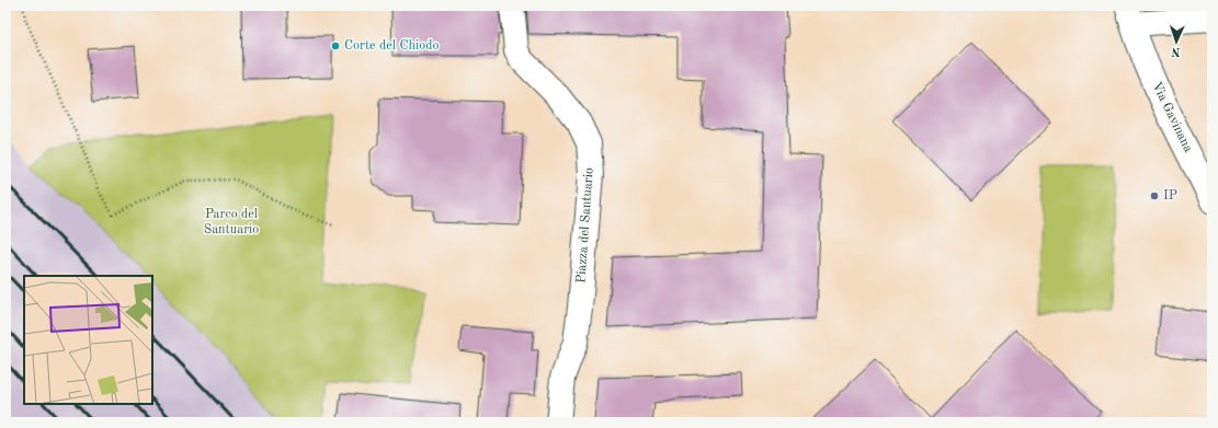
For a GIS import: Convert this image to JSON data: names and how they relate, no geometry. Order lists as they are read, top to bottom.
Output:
{
  "streets": {
    "street": ["Via Gavinana", "Piazza del Santuario"]
  },
  "parks": ["Parco del Santuario"],
  "places": ["Corte del Chiodo", "IP"],
  "north": "bottom"
}
